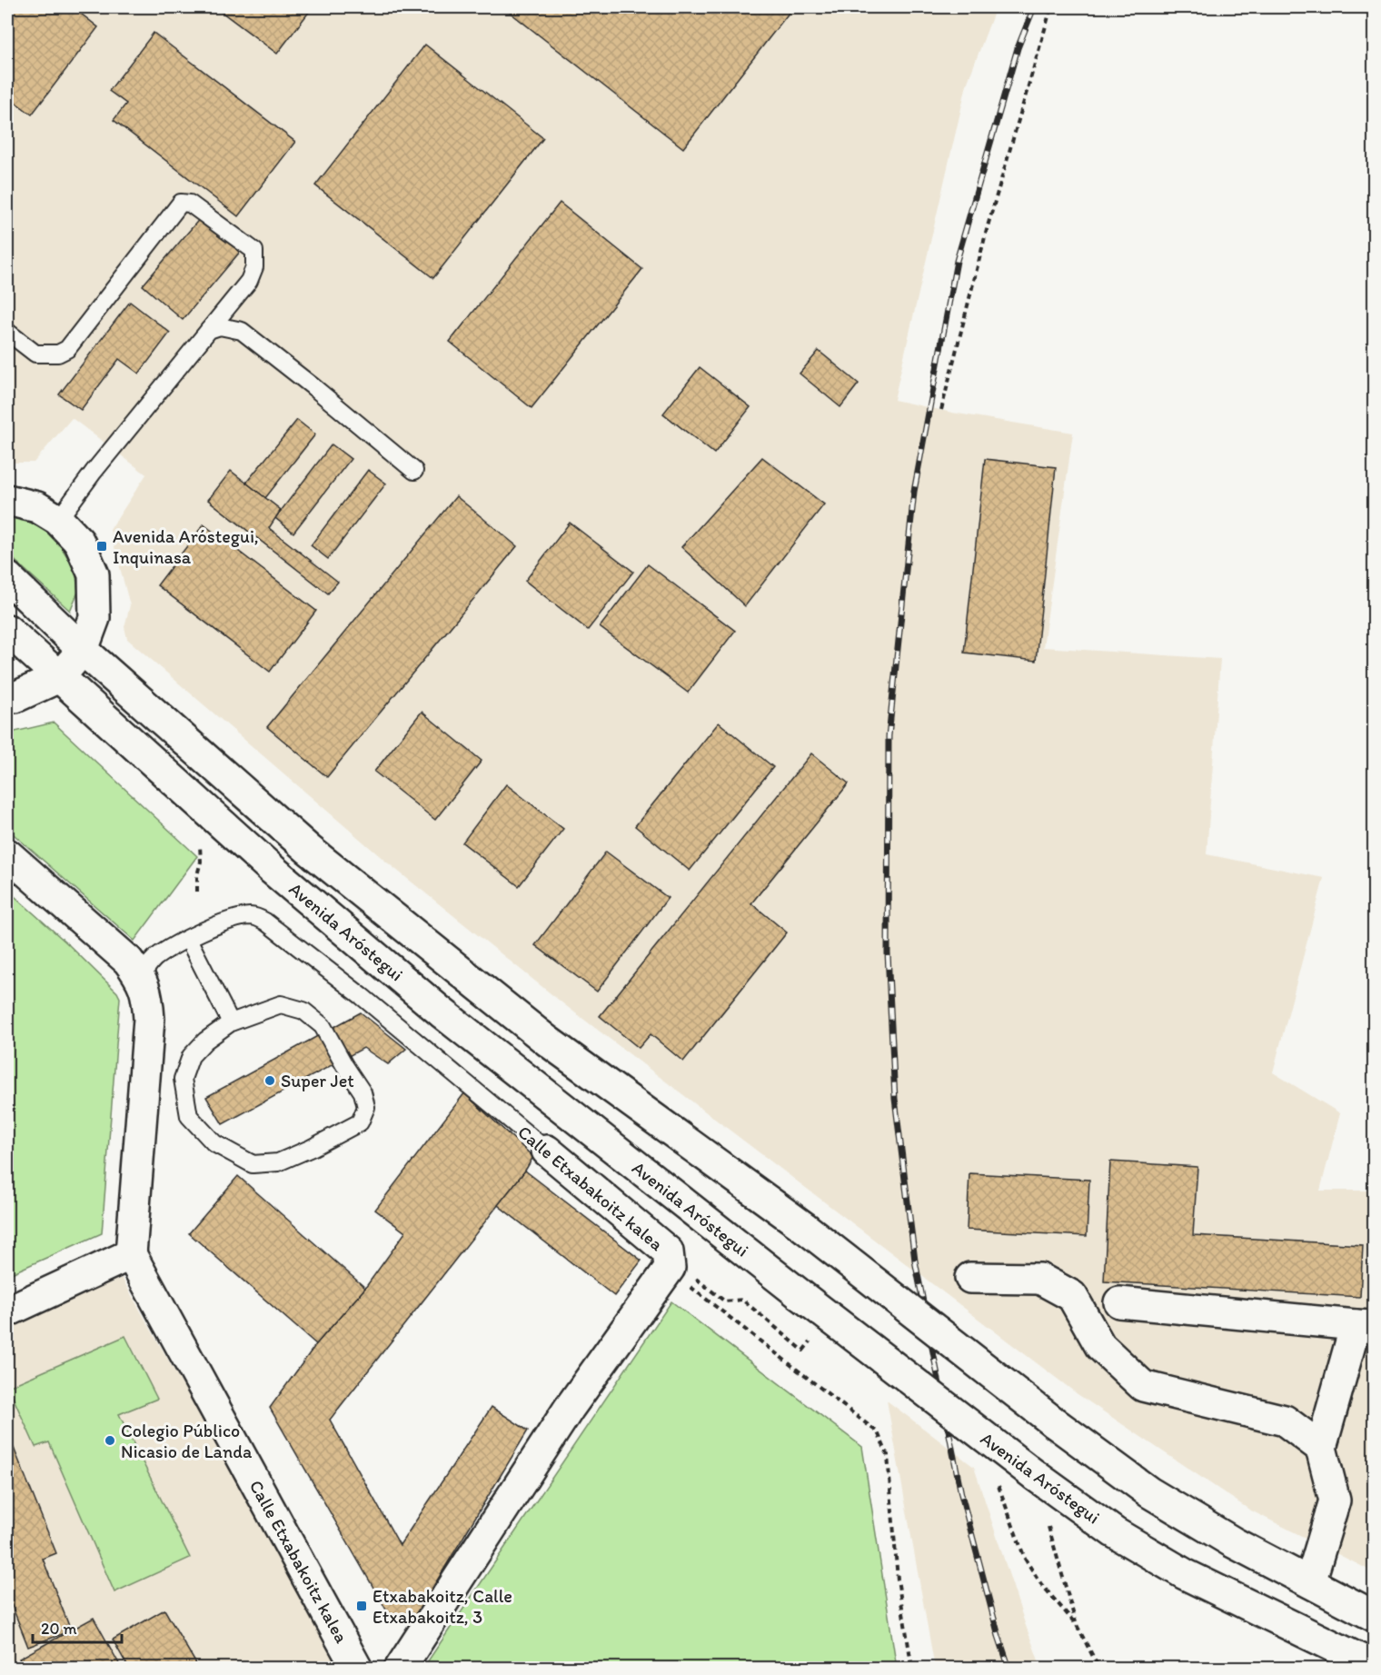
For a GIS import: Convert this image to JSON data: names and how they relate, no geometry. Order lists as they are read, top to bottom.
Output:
{
  "streets": {
    "main road": ["Avenida Aróstegui", "Calle Etxabakoitz kalea"]
  },
  "places": {
    "transit": ["Avenida Aróstegui, Inquinasa", "Etxabakoitz, Calle Etxabakoitz, 3"],
    "other": ["Super Jet", "Colegio Público Nicasio de Landa"]
  },
  "scale_bar": "20 m"
}
